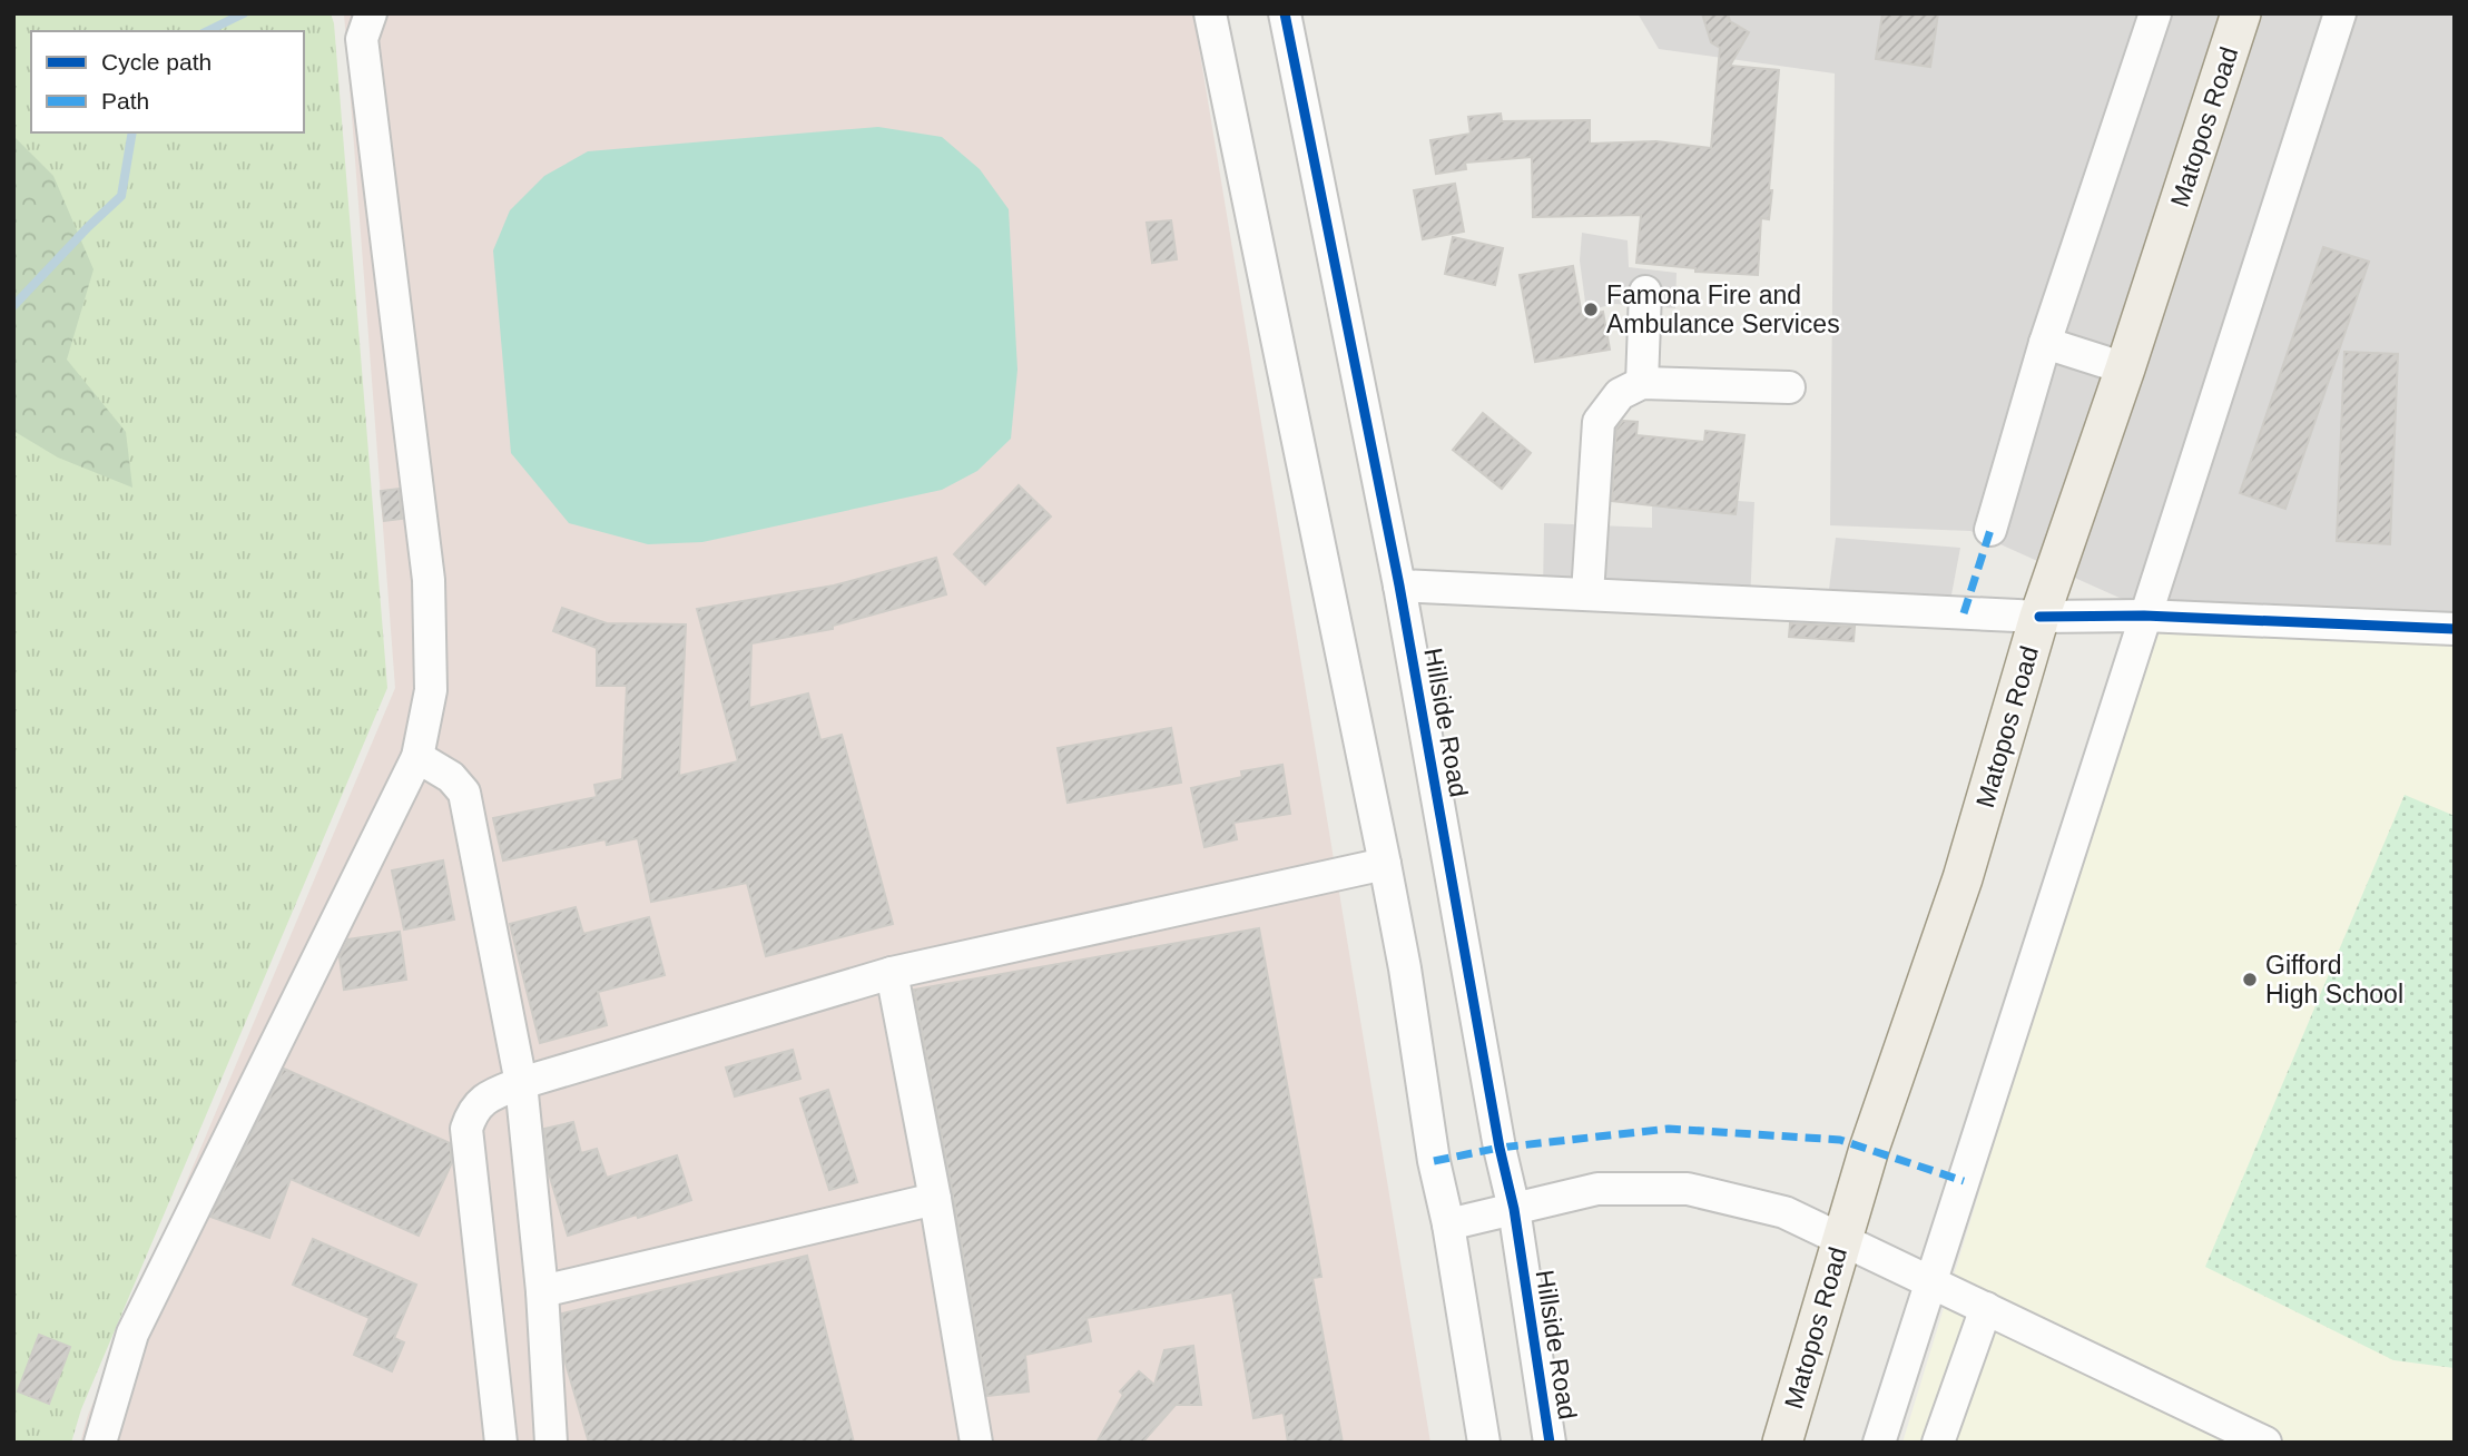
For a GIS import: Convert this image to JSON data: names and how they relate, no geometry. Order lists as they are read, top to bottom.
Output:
{
  "streets": {
    "main road": ["Matopos Road"],
    "street": ["Hillside Road"]
  },
  "places": ["Famona Fire and Ambulance Services", "Gifford High School"],
  "legend": ["Cycle path", "Path"]
}
